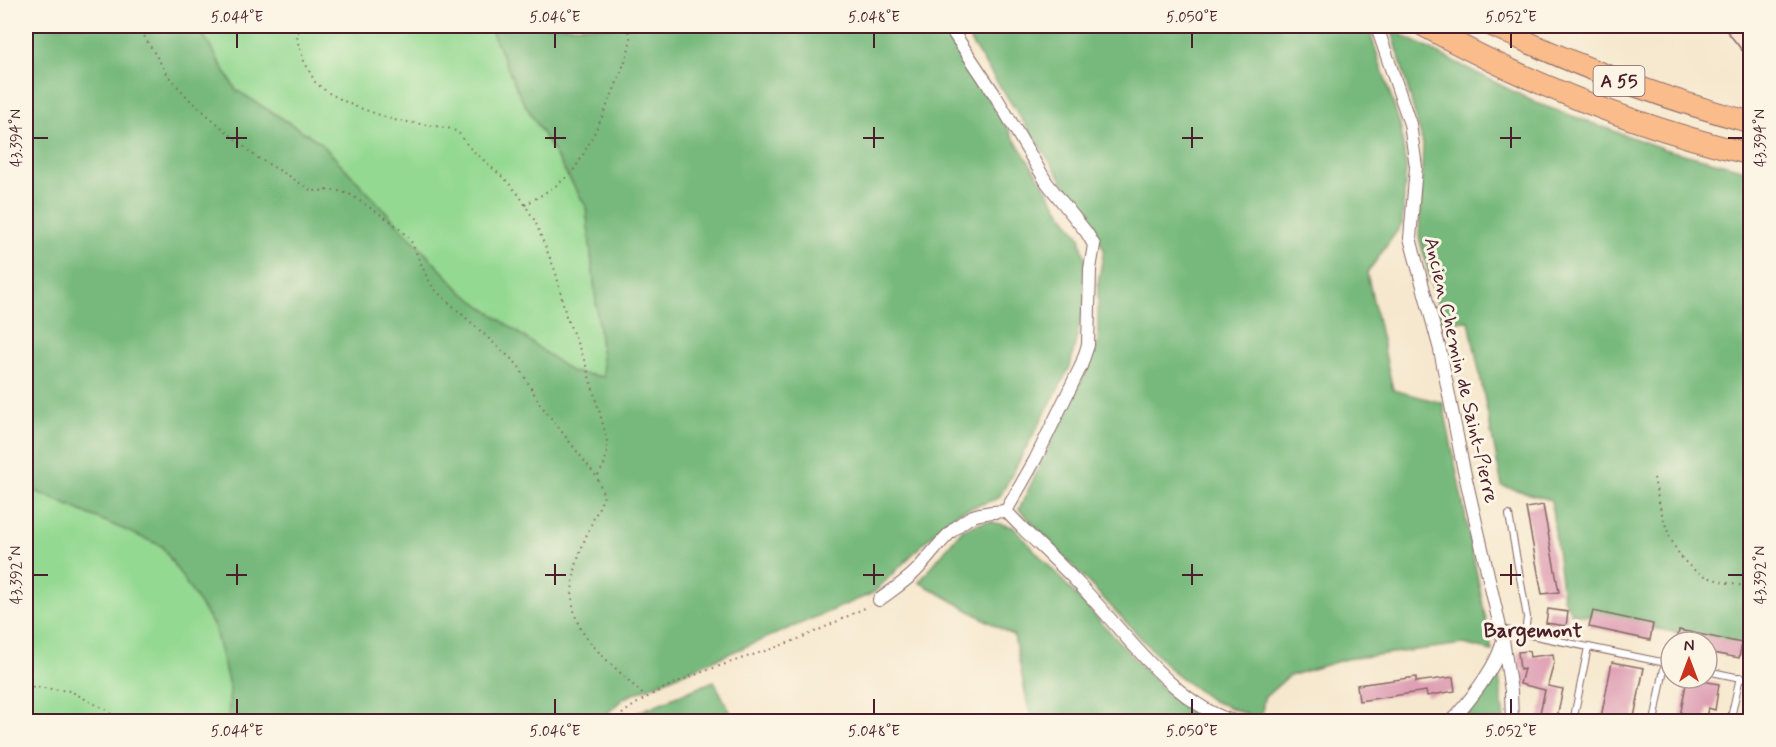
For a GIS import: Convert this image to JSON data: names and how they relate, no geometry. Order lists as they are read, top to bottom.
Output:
{
  "streets": {
    "highway": ["A 55"],
    "street": ["Ancien Chemin de Saint-Pierre"]
  },
  "districts": ["Bargemont"],
  "north": "top",
  "coordinates": [
    "5.044°E",
    "5.046°E",
    "5.048°E",
    "5.050°E",
    "5.052°E",
    "43.394°N",
    "43.392°N"
  ]
}
